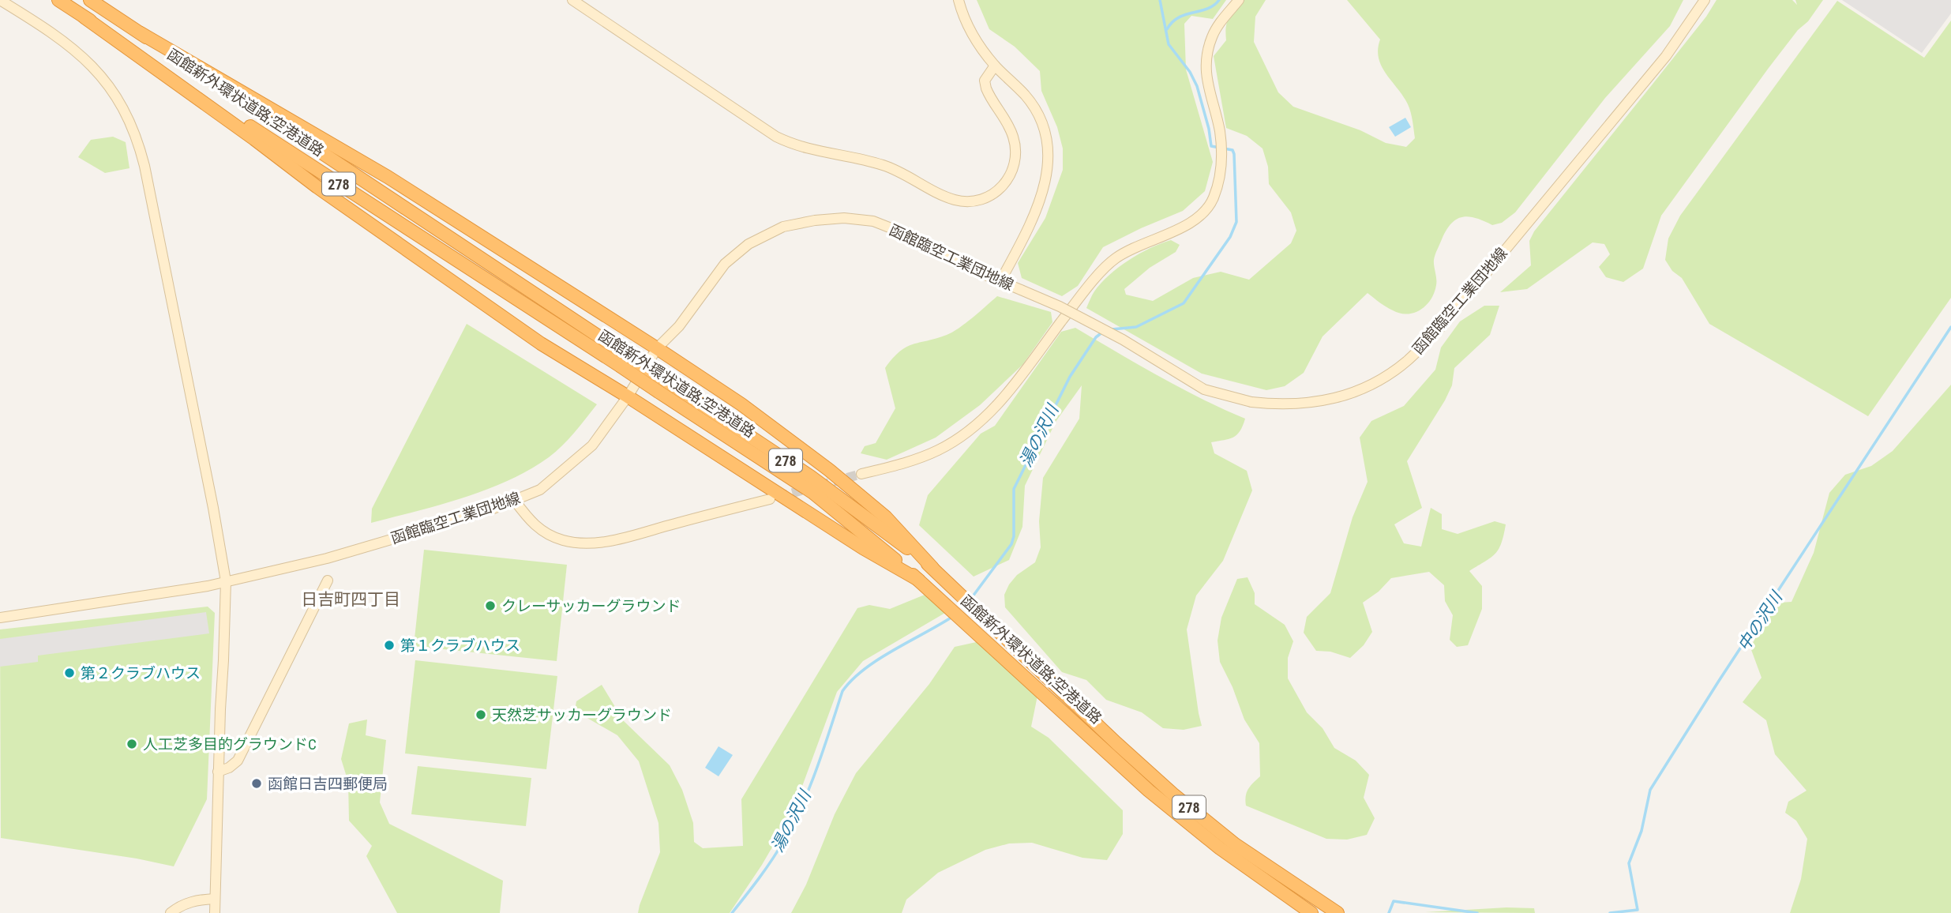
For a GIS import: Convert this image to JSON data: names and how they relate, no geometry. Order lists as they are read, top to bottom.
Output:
{
  "streets": {
    "highway": ["函館新外環状道路;空港道路", "278"],
    "street": ["函館臨空工業団地線"]
  },
  "districts": ["日吉町四丁目"],
  "water": ["湯の沢川", "中の沢川"],
  "places": [
    "クレーサッカーグラウンド",
    "第１クラブハウス",
    "第２クラブハウス",
    "天然芝サッカーグラウンド",
    "人工芝多目的グラウンドC",
    "函館日吉四郵便局"
  ]
}
